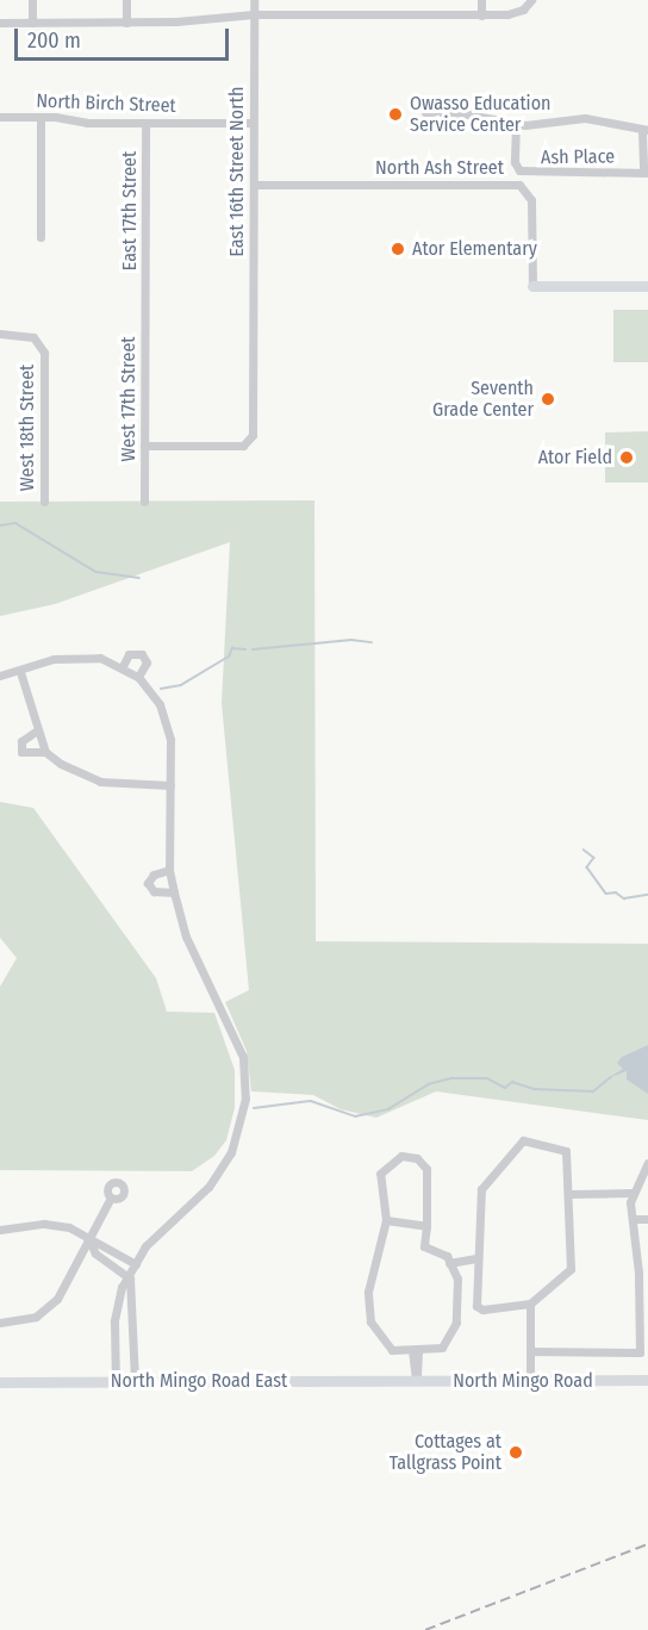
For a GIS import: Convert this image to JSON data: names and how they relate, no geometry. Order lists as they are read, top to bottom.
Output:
{
  "streets": {
    "street": [
      "North Birch Street",
      "Ash Place",
      "North Ash Street",
      "East 16th Street North",
      "East 17th Street",
      "West 17th Street",
      "West 18th Street",
      "North Mingo Road East",
      "North Mingo Road"
    ]
  },
  "crossings": [
    ["North Birch Street", "East 16th Street North"],
    ["North Birch Street", "East 17th Street"],
    ["North Ash Street", "East 16th Street North"],
    ["East 16th Street North", "West 17th Street"],
    ["East 17th Street", "West 17th Street"],
    ["North Mingo Road East", "North Mingo Road"]
  ],
  "places": [
    "Owasso Education Service Center",
    "Ator Elementary",
    "Seventh Grade Center",
    "Ator Field",
    "Cottages at Tallgrass Point"
  ],
  "scale_bar": "200 m"
}
